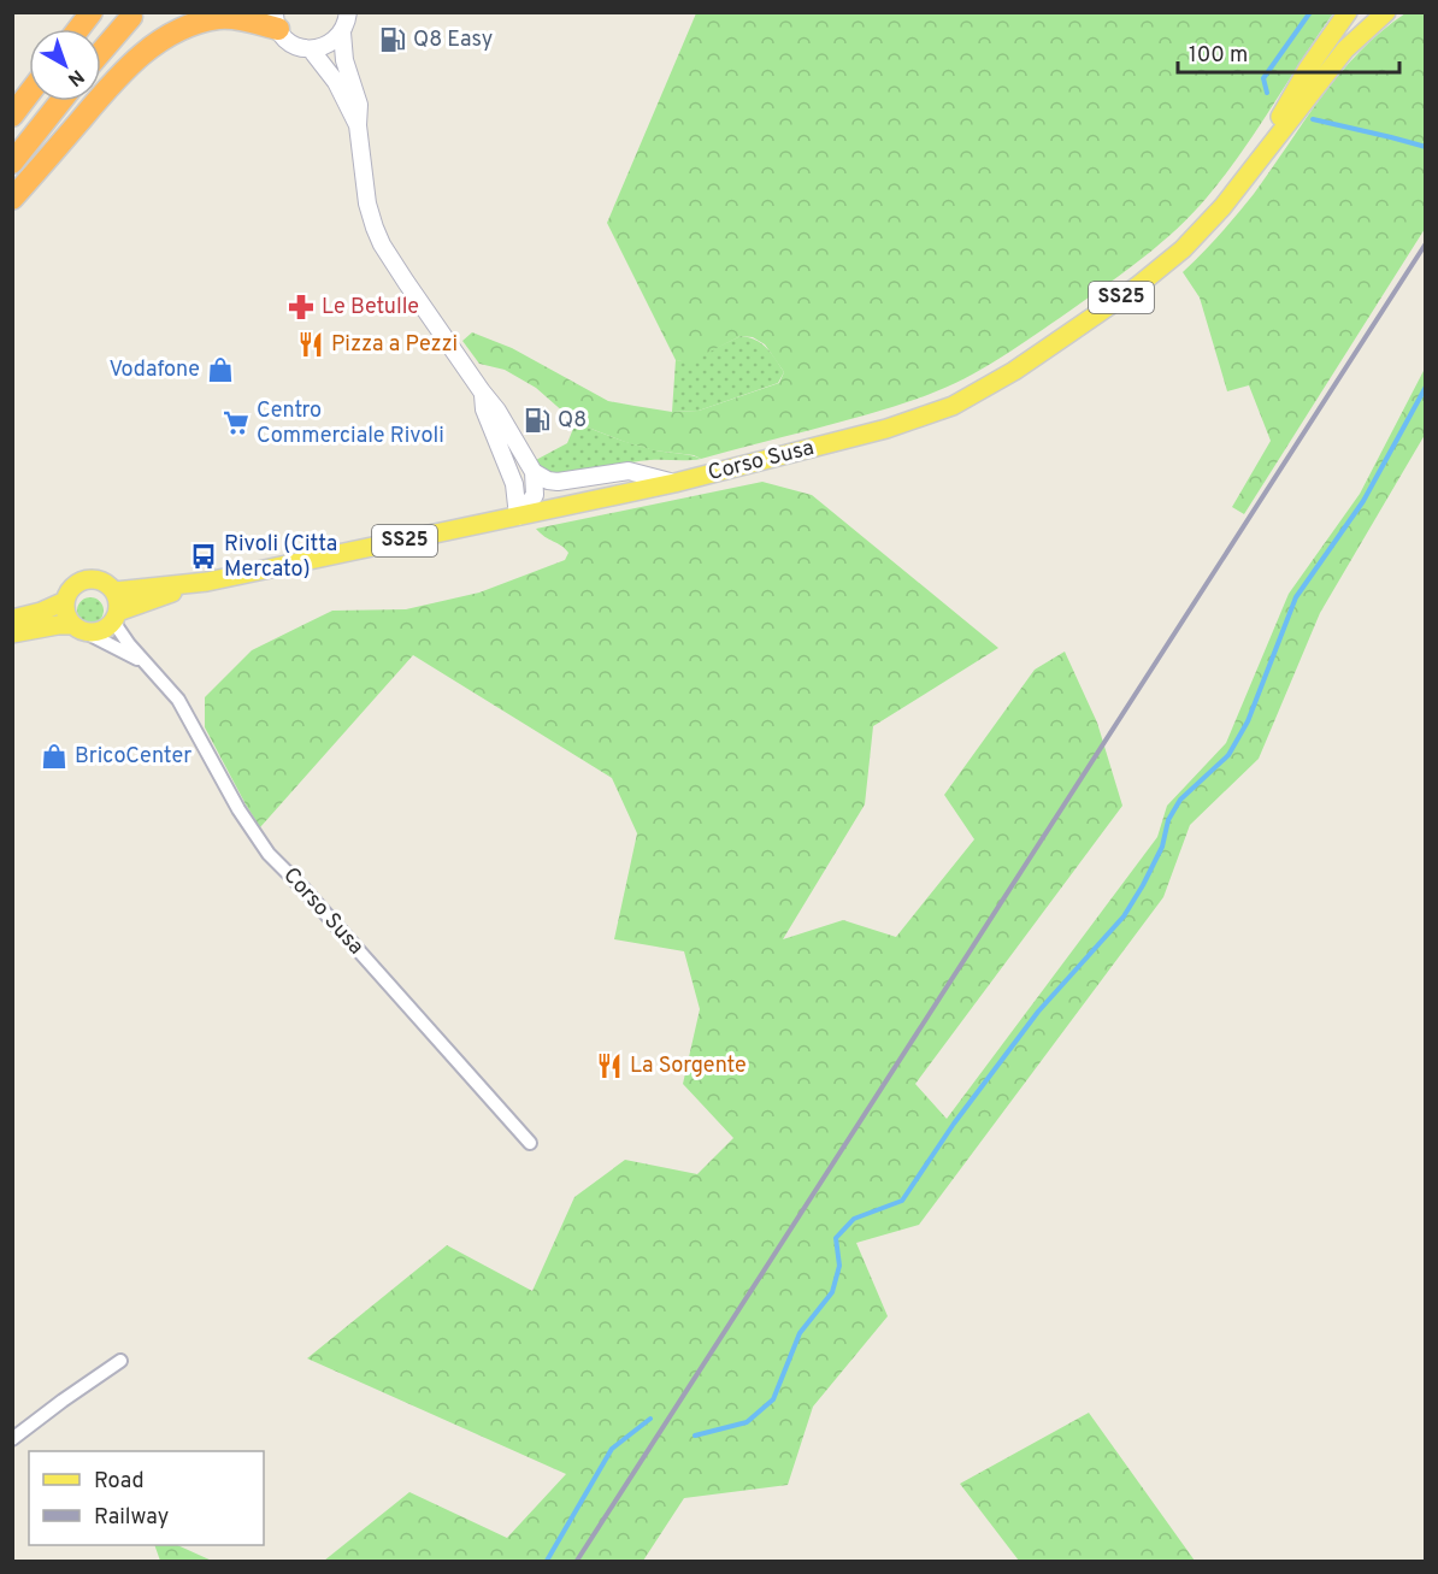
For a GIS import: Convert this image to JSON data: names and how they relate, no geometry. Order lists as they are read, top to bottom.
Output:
{
  "streets": {
    "main road": ["SS25", "Corso Susa"]
  },
  "crossings": [
    ["SS25", "Corso Susa"]
  ],
  "places": {
    "fuel station": ["Q8 Easy", "Q8"],
    "pharmacy": ["Le Betulle"],
    "restaurant": ["Pizza a Pezzi", "La Sorgente"],
    "shop": ["Vodafone", "BricoCenter"],
    "supermarket": ["Centro Commerciale Rivoli"],
    "bus stop": ["Rivoli (Citta Mercato)"]
  },
  "legend": ["Road", "Railway"],
  "scale_bar": "100 m",
  "north": "bottom right"
}
